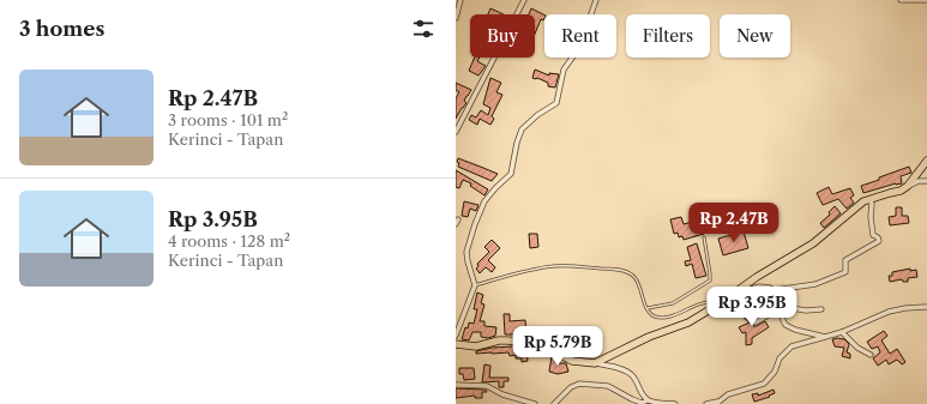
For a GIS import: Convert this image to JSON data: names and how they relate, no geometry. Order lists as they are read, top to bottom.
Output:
{
  "page": {
    "heading": "3 homes",
    "chip": [
      "Buy",
      "Rent",
      "Filters",
      "New"
    ],
    "list": [
      {
        "name": "Rp 2.47B",
        "note": "3 rooms · 101 m² · Kerinci - Tapan"
      },
      {
        "name": "Rp 3.95B",
        "note": "4 rooms · 128 m² · Kerinci - Tapan"
      }
    ],
    "price": ["Rp 2.47B", "Rp 3.95B", "Rp 5.79B"]
  }
}
